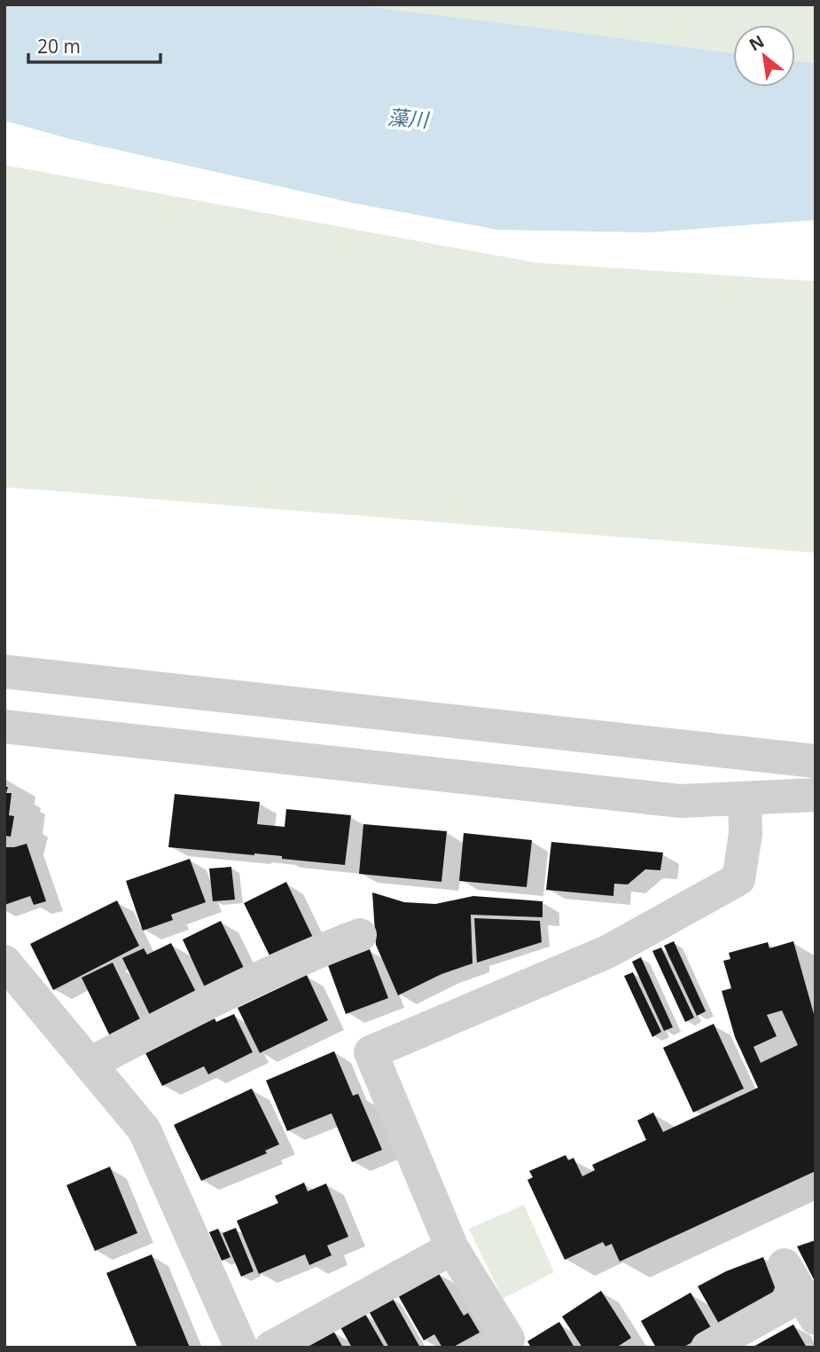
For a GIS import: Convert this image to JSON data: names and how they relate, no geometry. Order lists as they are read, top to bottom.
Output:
{
  "water": ["藻川"],
  "scale_bar": "20 m",
  "north": "top left"
}
